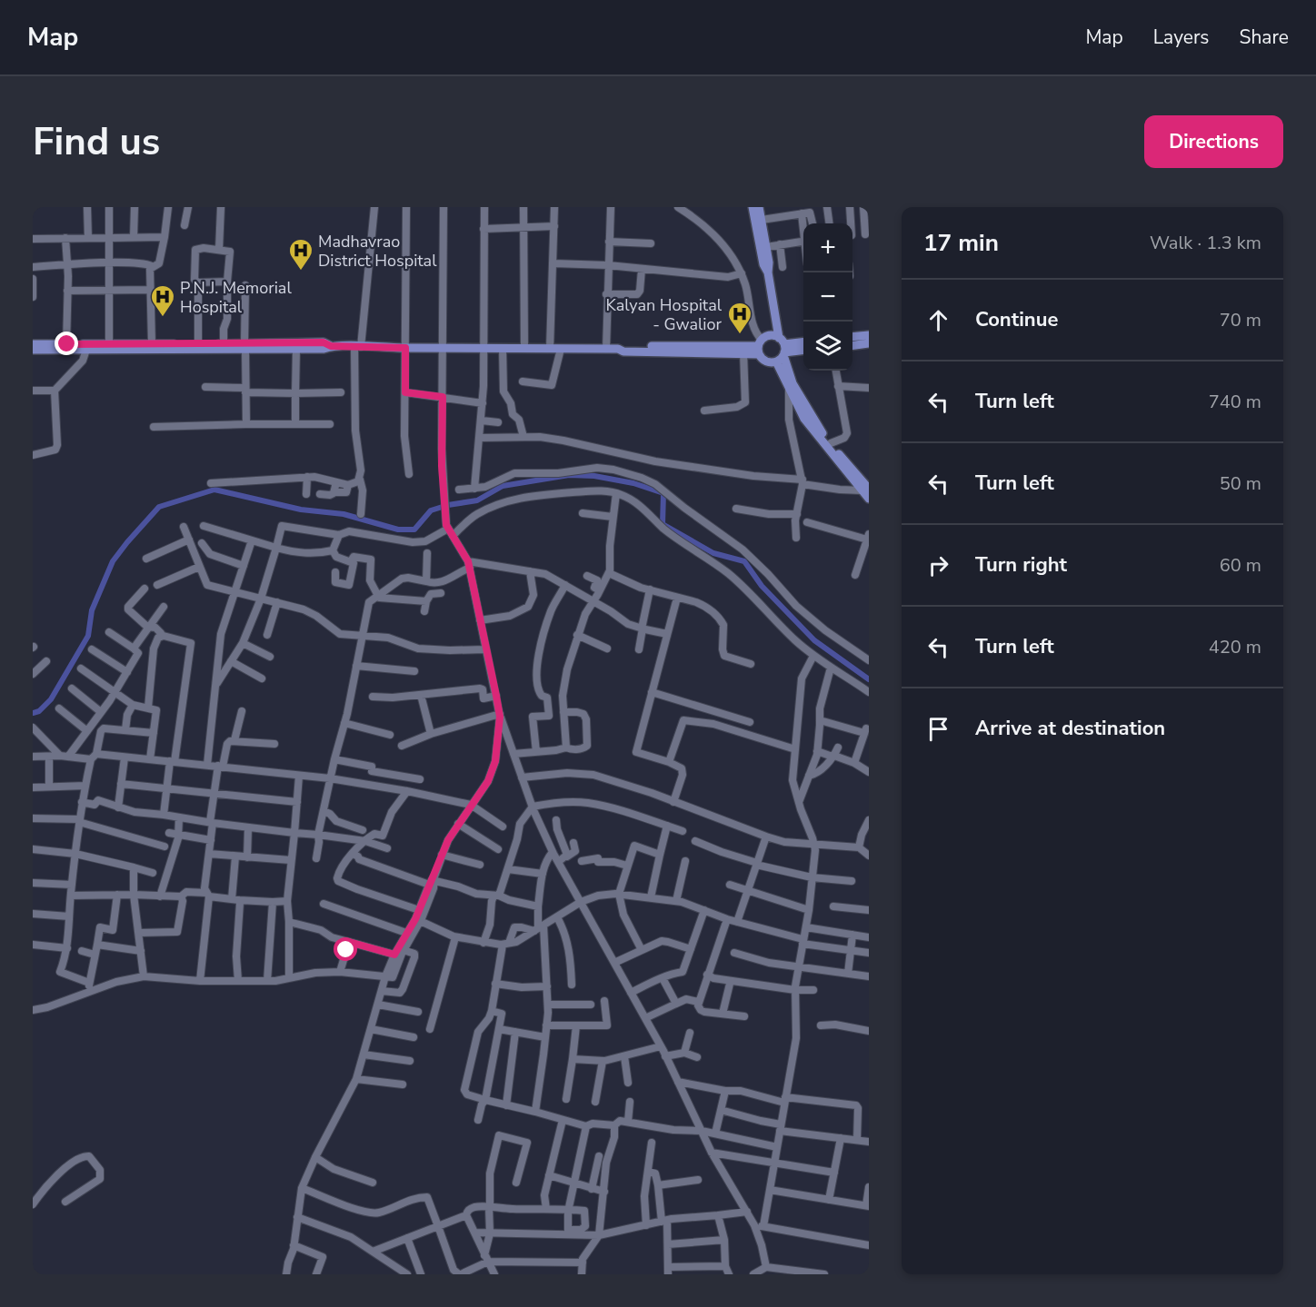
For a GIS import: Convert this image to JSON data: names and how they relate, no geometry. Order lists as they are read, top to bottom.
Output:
{
  "places": {
    "hospital": ["Madhavrao District Hospital", "P.N.J. Memorial Hospital", "Kalyan Hospital - Gwalior"]
  },
  "page": {
    "header": "Map",
    "nav": ["Map", "Layers", "Share"],
    "buttons": "Directions",
    "title": "Find us",
    "heading": ["17 min", "Walk · 1.3 km"],
    "map_buttons": ["+", "−"],
    "list": [
      ["Continue", "70 m"],
      ["Turn left", "740 m"],
      ["Turn left", "50 m"],
      ["Turn right", "60 m"],
      ["Turn left", "420 m"],
      "Arrive at destination"
    ]
  }
}
